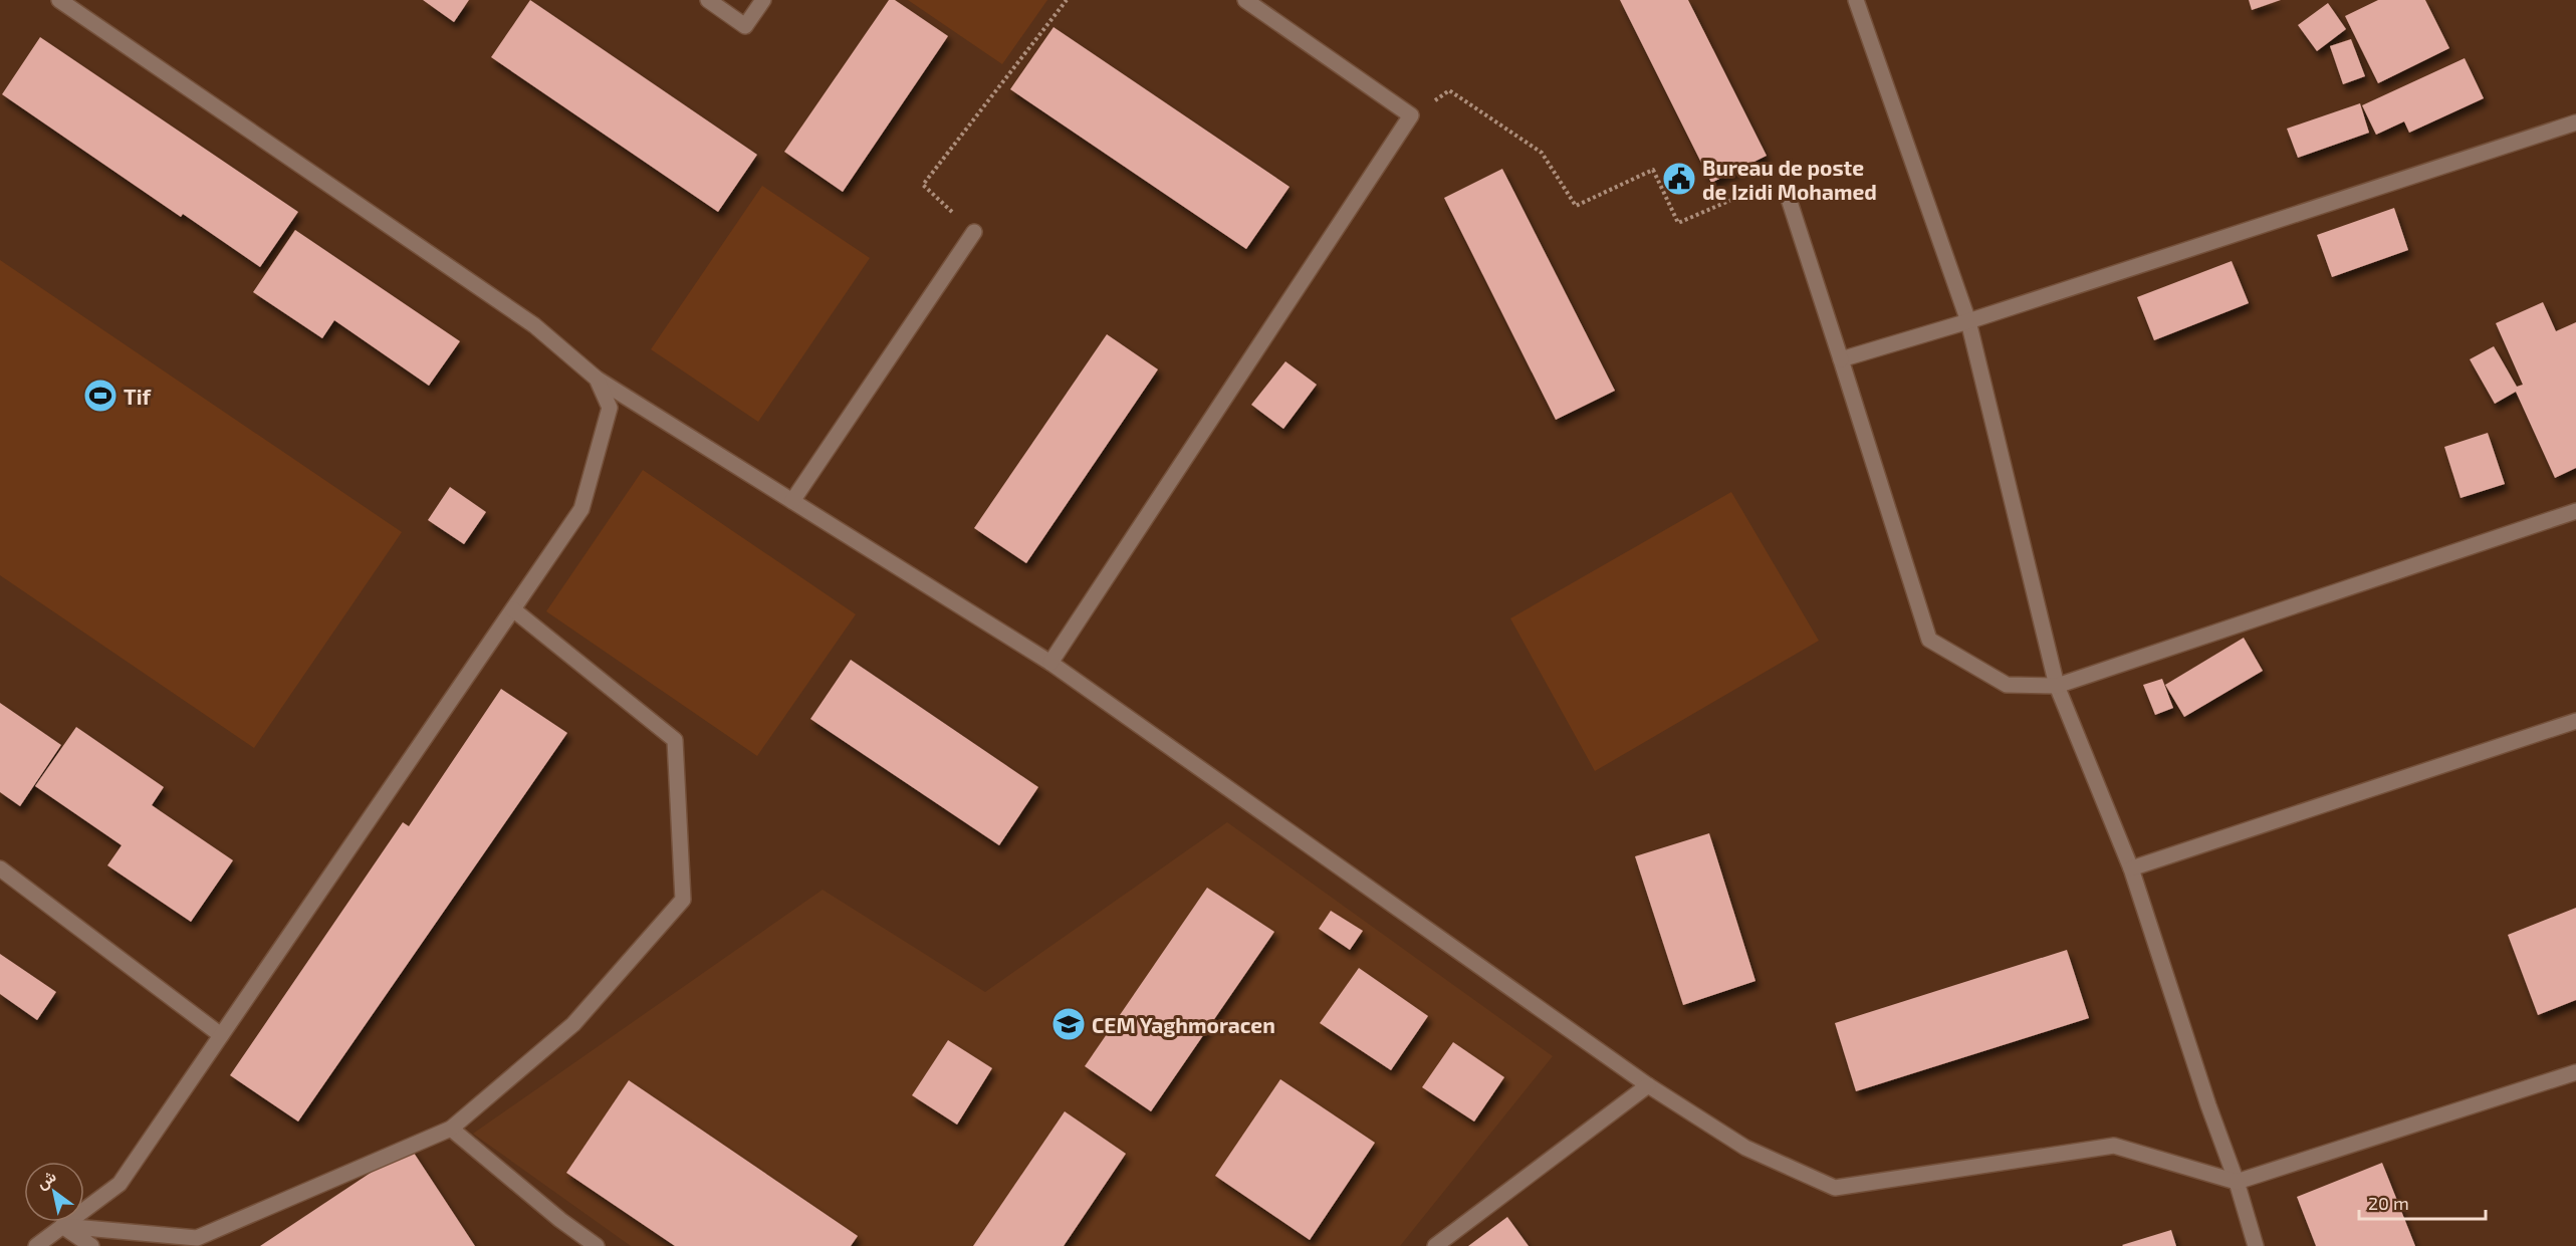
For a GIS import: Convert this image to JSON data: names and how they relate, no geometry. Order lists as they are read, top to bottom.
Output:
{
  "places": {
    "public building": ["Bureau de poste de Izidi Mohamed"],
    "sports": ["Tif"],
    "school or university": ["CEM Yaghmoracen"]
  },
  "scale_bar": "20 m",
  "north": "top left"
}
